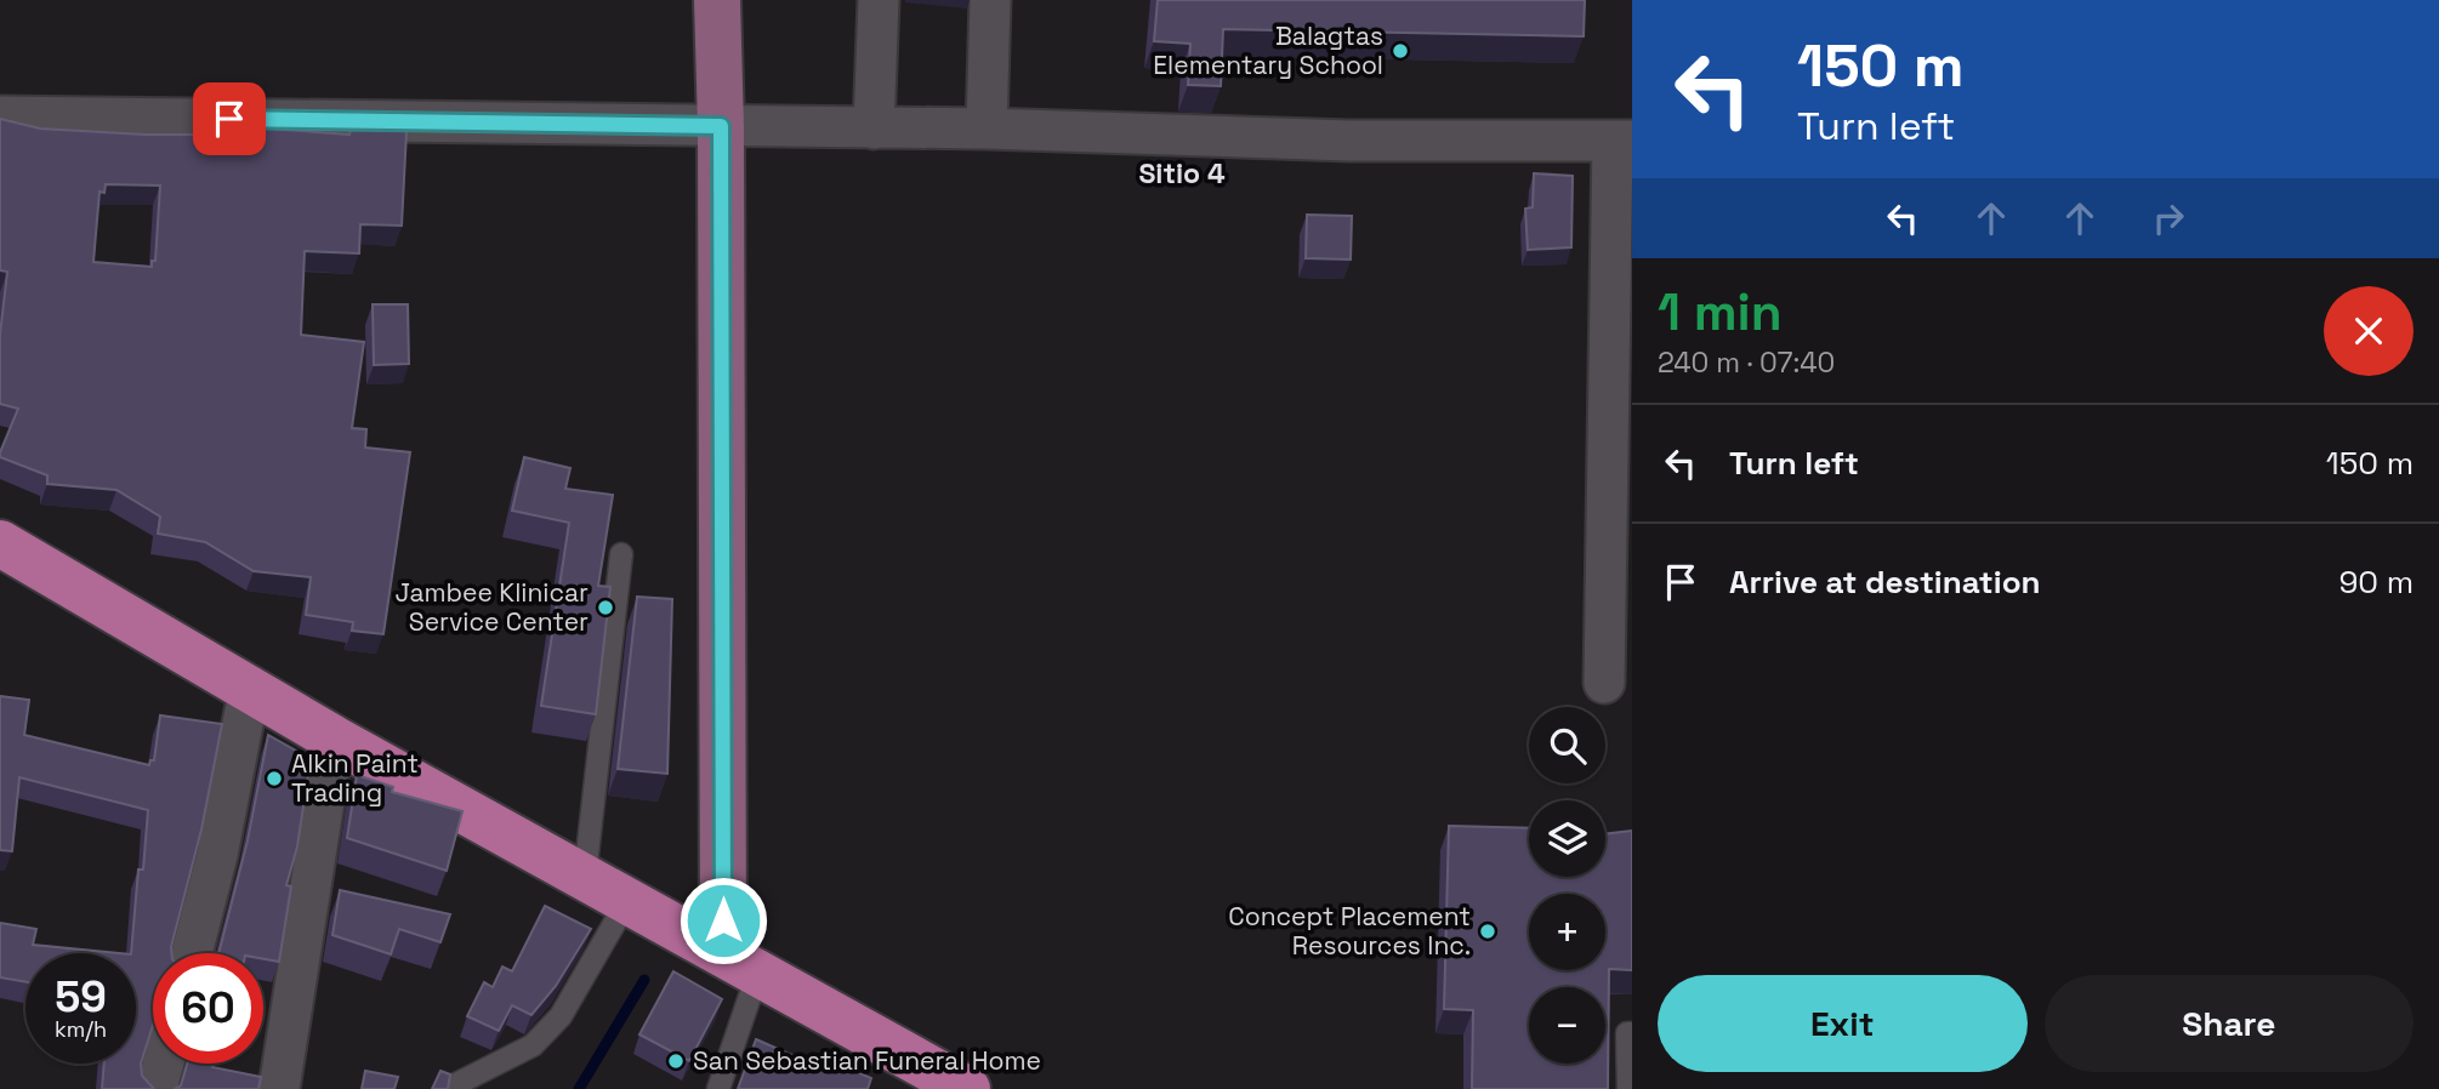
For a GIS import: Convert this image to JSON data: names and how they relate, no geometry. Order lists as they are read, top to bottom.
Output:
{
  "districts": ["Sitio 4"],
  "places": [
    "Balagtas Elementary School",
    "Jambee Klinicar Service Center",
    "Alkin Paint Trading",
    "Concept Placement Resources Inc.",
    "San Sebastian Funeral Home"
  ],
  "page": {
    "turn": ["150 m", "Turn left"],
    "heading": ["1 min", "240 m · 07:40"],
    "list": [
      {
        "name": "Turn left",
        "value": "150 m"
      },
      {
        "name": "Arrive at destination",
        "value": "90 m"
      }
    ],
    "map_buttons": ["+", "−"],
    "speed": "59 km/h",
    "limit": "60",
    "buttons": ["Exit", "Share"]
  }
}
